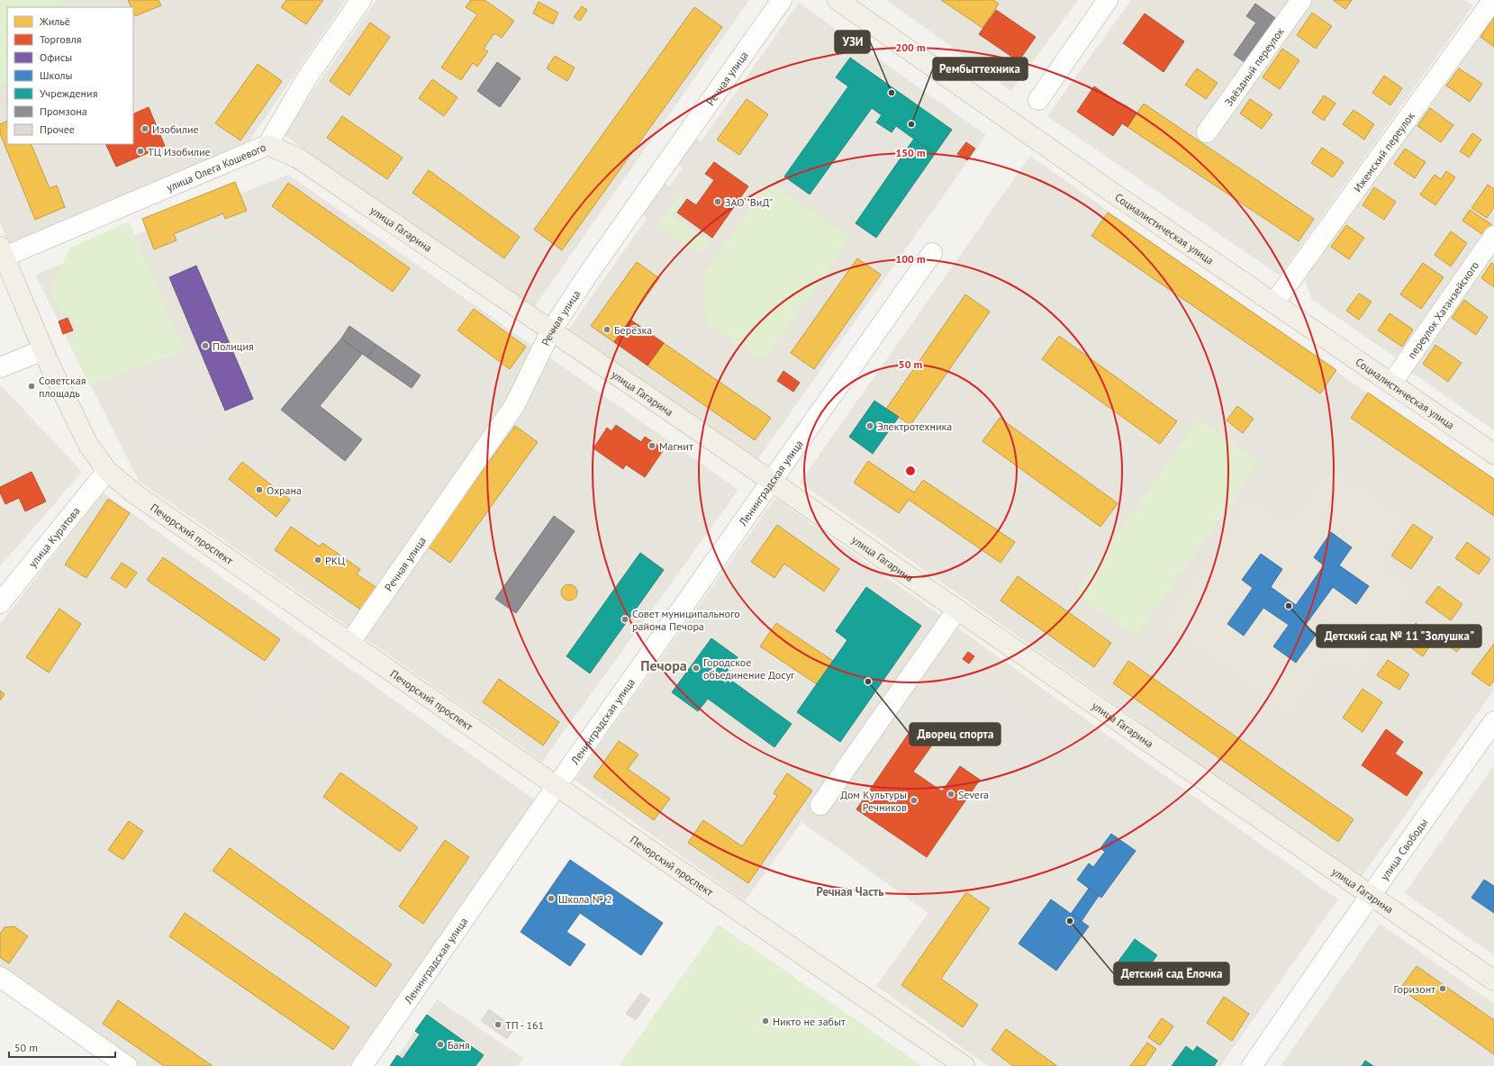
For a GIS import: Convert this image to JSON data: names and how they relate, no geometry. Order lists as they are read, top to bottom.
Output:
{
  "streets": {
    "main road": ["улица Гагарина", "Социалистическая улица", "Печорский проспект"],
    "street": [
      "Звёздный переулок",
      "Речная улица",
      "Ижемский переулок",
      "улица Олега Кошевого",
      "переулок Хатанзейского",
      "Ленинградская улица",
      "улица Куратова",
      "улица Свободы"
    ]
  },
  "crossings": [
    ["Речная улица", "улица Гагарина"],
    ["Речная улица", "Печорский проспект"],
    ["Ижемский переулок", "Социалистическая улица"],
    ["улица Олега Кошевого", "улица Гагарина"],
    ["улица Олега Кошевого", "Печорский проспект"],
    ["улица Гагарина", "Ленинградская улица"],
    ["улица Гагарина", "улица Свободы"],
    ["Социалистическая улица", "переулок Хатанзейского"],
    ["Ленинградская улица", "Печорский проспект"],
    ["Печорский проспект", "улица Куратова"]
  ],
  "districts": ["Печора", "Речная Часть"],
  "places": [
    "УЗИ",
    "Рембыттехника",
    "Изобилие",
    "ТЦ Изобилие",
    "ЗАО \"ВиД\"",
    "Берёзка",
    "Полиция",
    "Советская площадь",
    "Электротехника",
    "Магнит",
    "Охрана",
    "РКЦ",
    "Детский сад № 11 \"Золушка\"",
    "Совет муниципального района Печора",
    "Городское объединение Досуг",
    "Дворец спорта",
    "Severa",
    "Дом Культуры Речников",
    "Школа № 2",
    "Детский сад Ёлочка",
    "Горизонт",
    "Никто не забыт",
    "ТП - 161",
    "Баня"
  ],
  "legend": [
    "Жильё",
    "Торговля",
    "Офисы",
    "Школы",
    "Учреждения",
    "Промзона",
    "Прочее"
  ],
  "scale_bar": "50 m",
  "rings": [
    "200 m",
    "150 m",
    "100 m",
    "50 m"
  ]
}
